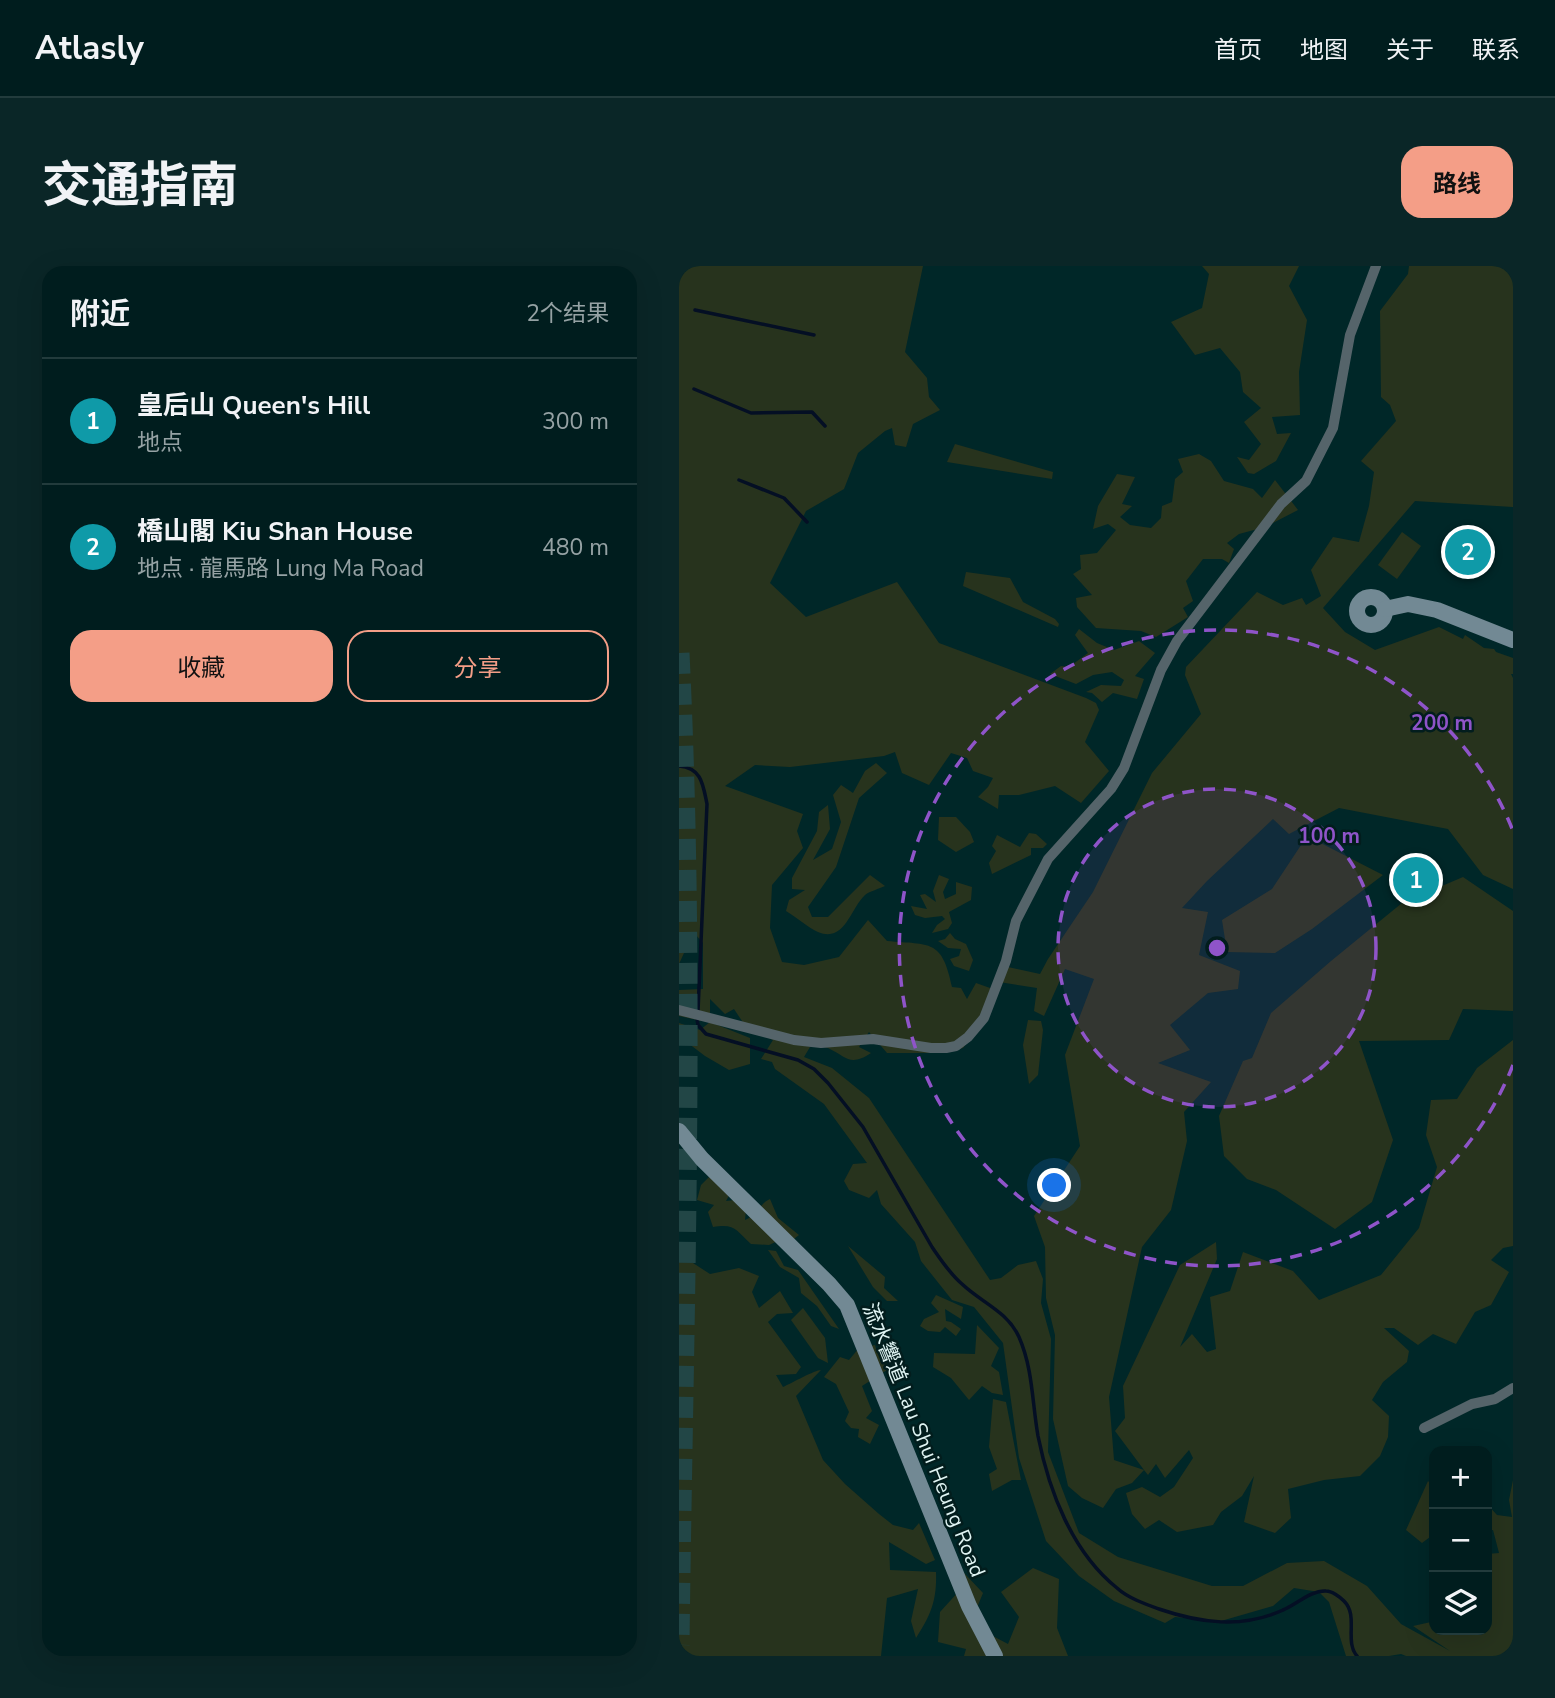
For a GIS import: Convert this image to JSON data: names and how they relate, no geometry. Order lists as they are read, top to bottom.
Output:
{
  "streets": {
    "street": ["流水響道 Lau Shui Heung Road"]
  },
  "page": {
    "header": "Atlasly",
    "nav": [
      "首页",
      "地图",
      "关于",
      "联系"
    ],
    "title": "交通指南",
    "buttons": [
      "路线",
      ["收藏", "分享"]
    ],
    "heading": ["附近", "2个结果"],
    "list": [
      {
        "mark": "1",
        "name": "皇后山 Queen's Hill",
        "note": "地点",
        "value": "300 m"
      },
      {
        "mark": "2",
        "name": "橋山閣 Kiu Shan House",
        "note": "地点 · 龍馬路 Lung Ma Road",
        "value": "480 m"
      }
    ],
    "pins": ["2", "1"],
    "map_buttons": ["+", "−"]
  },
  "rings": ["200 m", "100 m"]
}
